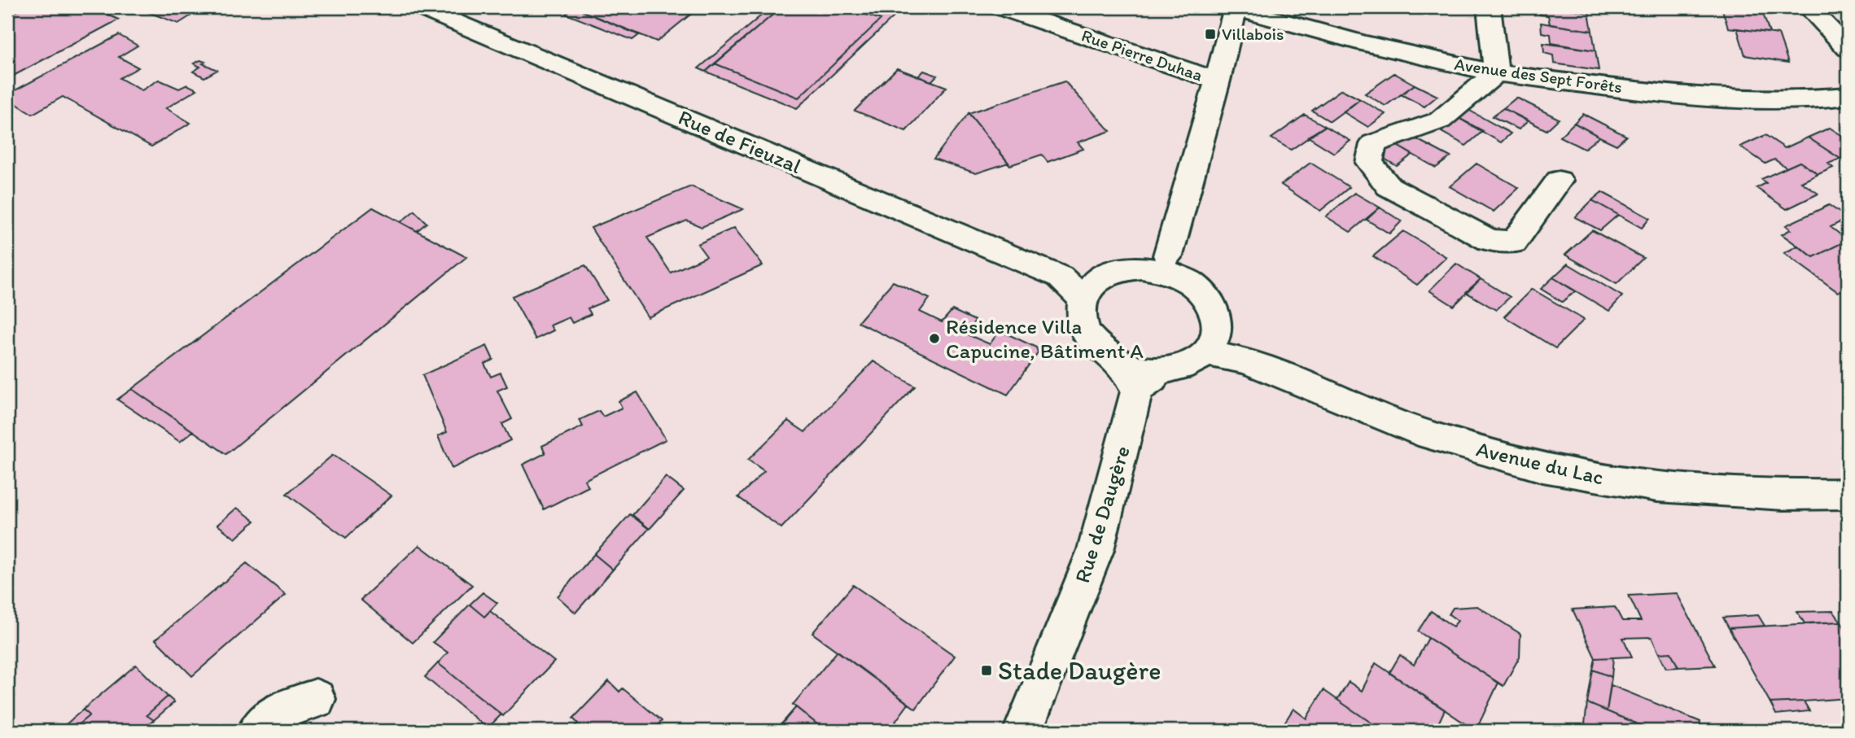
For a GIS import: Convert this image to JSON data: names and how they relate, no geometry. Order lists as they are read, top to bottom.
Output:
{
  "streets": {
    "street": [
      "Rue Pierre Duhaa",
      "Avenue des Sept Forêts",
      "Rue de Fieuzal",
      "Avenue du Lac",
      "Rue de Daugère"
    ]
  },
  "crossings": [
    ["Rue de Fieuzal", "Avenue du Lac"],
    ["Rue de Fieuzal", "Rue de Daugère"],
    ["Avenue du Lac", "Rue de Daugère"]
  ],
  "places": {
    "transit": ["Villabois", "Stade Daugère"],
    "other": ["Résidence Villa Capucine, Bâtiment A"]
  }
}
